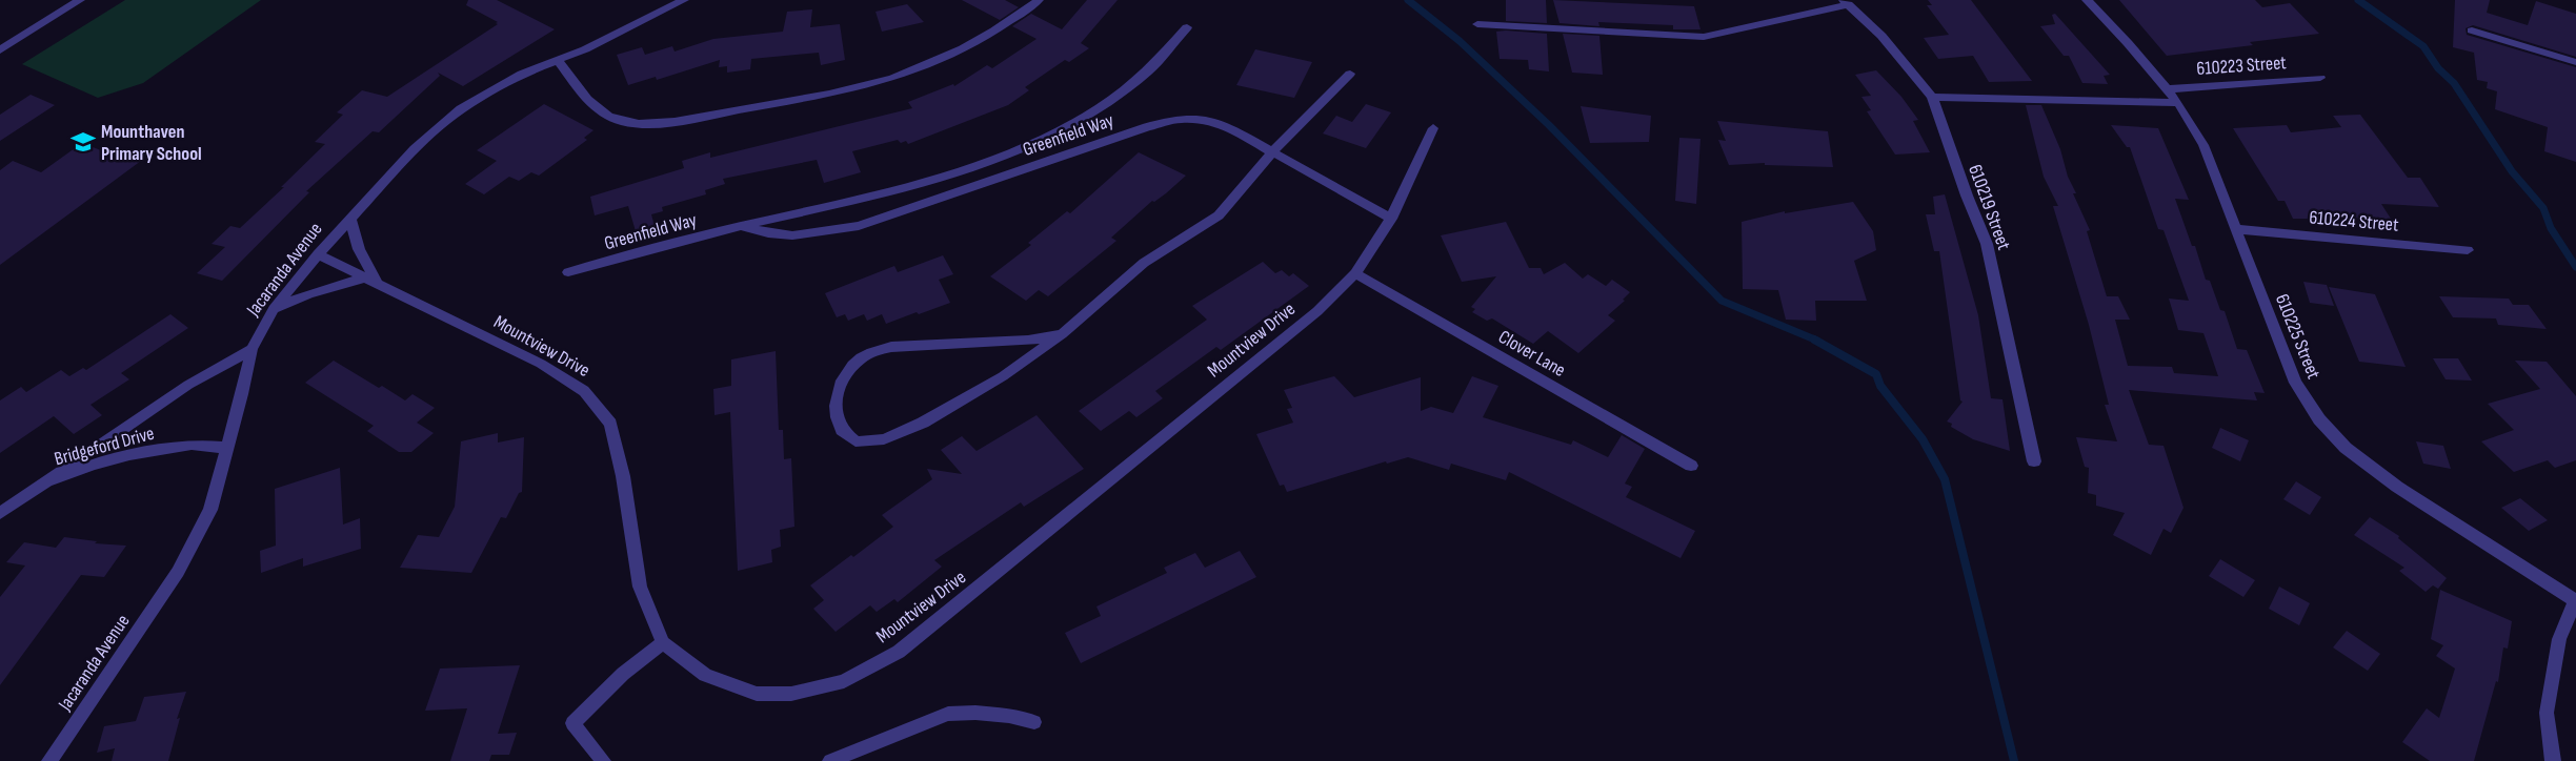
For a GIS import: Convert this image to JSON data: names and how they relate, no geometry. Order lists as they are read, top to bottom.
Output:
{
  "streets": {
    "street": [
      "610223 Street",
      "Greenfield Way",
      "610219 Street",
      "610224 Street",
      "Jacaranda Avenue",
      "610225 Street",
      "Mountview Drive",
      "Clover Lane",
      "Bridgeford Drive"
    ]
  },
  "crossings": [
    ["610223 Street", "610225 Street"],
    ["Greenfield Way", "Mountview Drive"],
    ["610224 Street", "610225 Street"],
    ["Jacaranda Avenue", "Mountview Drive"],
    ["Jacaranda Avenue", "Bridgeford Drive"],
    ["Mountview Drive", "Clover Lane"]
  ],
  "places": {
    "school or university": ["Mounthaven Primary School"]
  }
}
